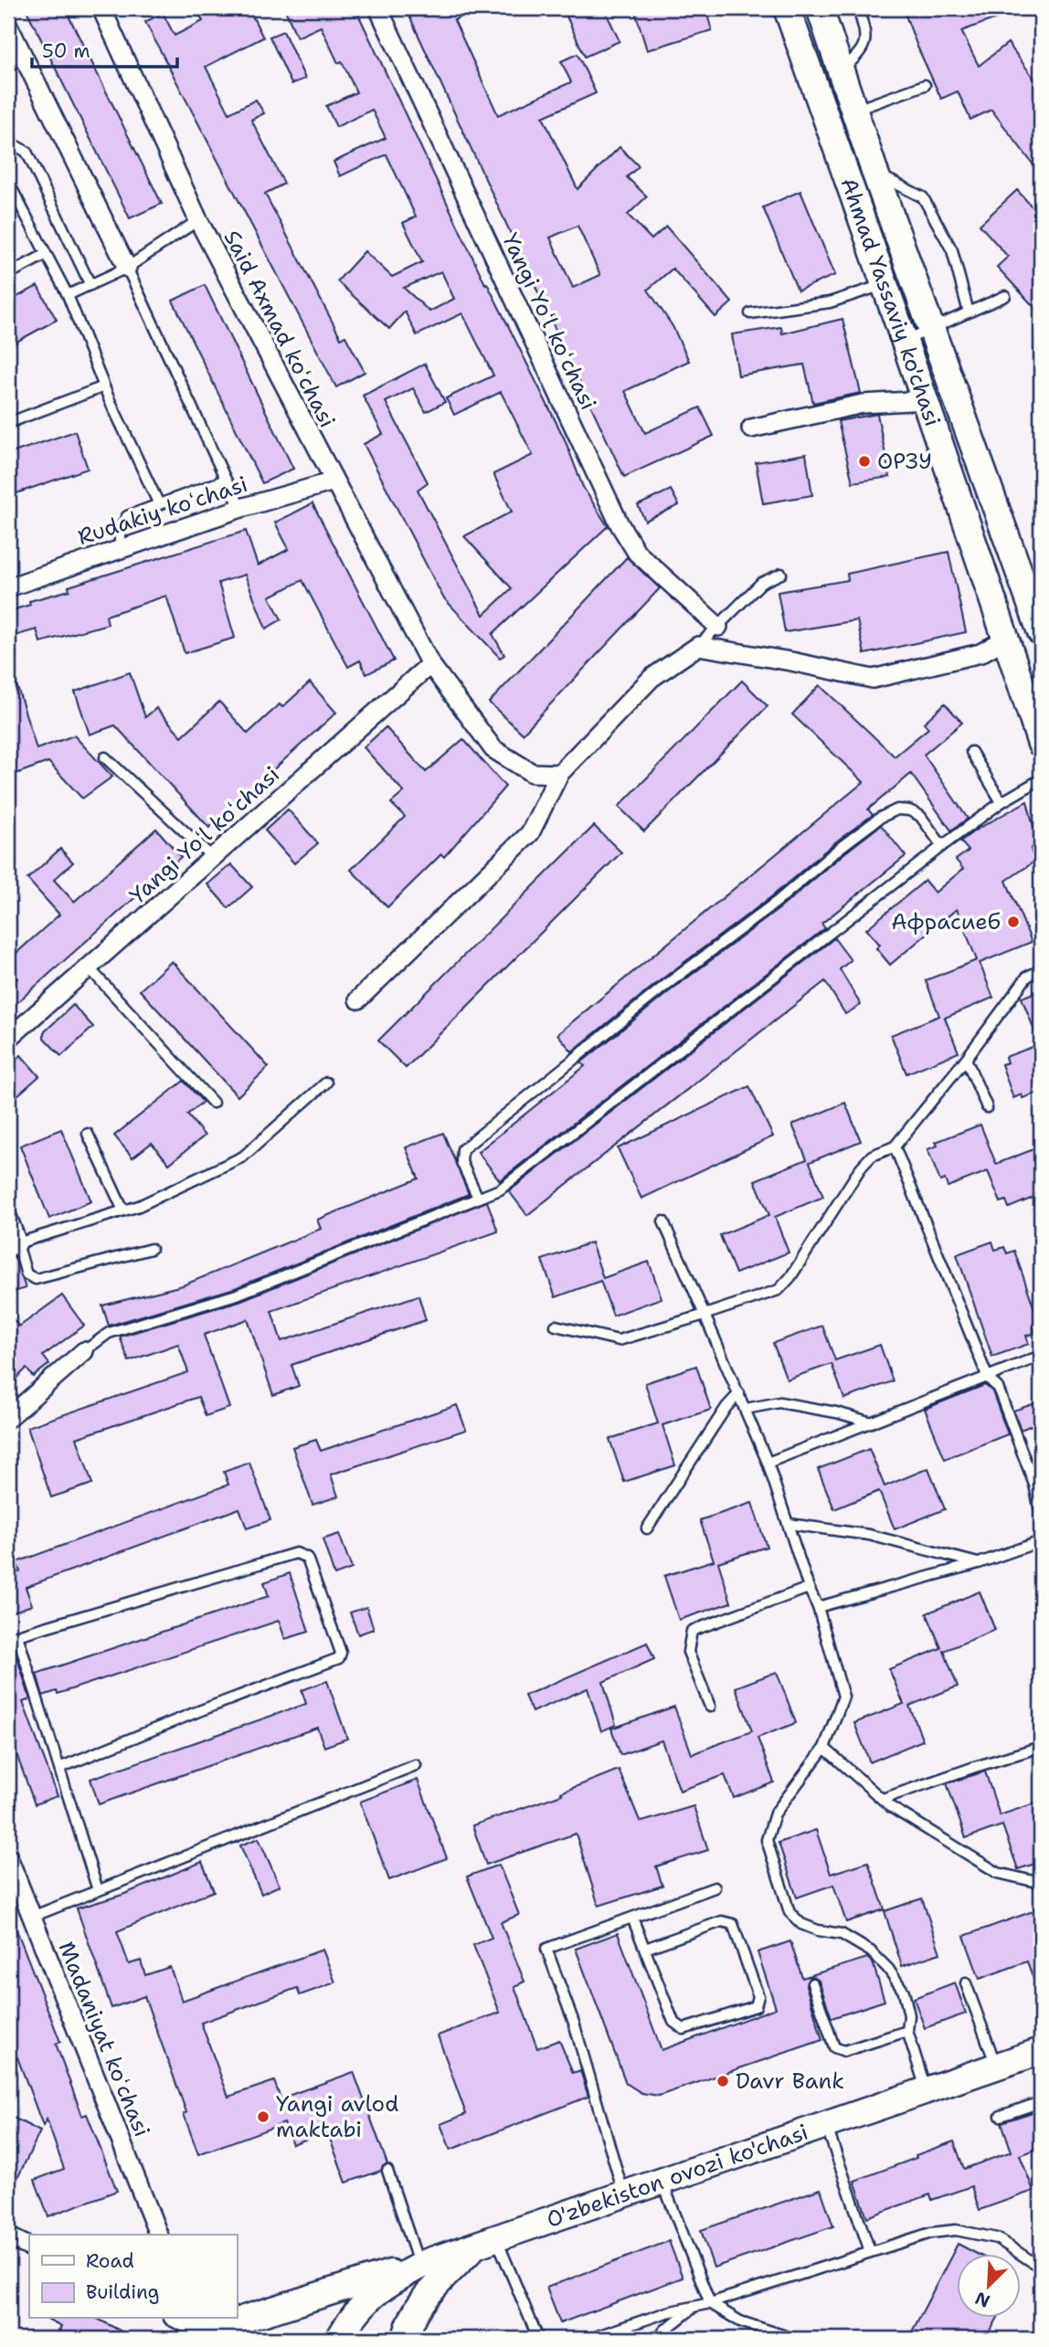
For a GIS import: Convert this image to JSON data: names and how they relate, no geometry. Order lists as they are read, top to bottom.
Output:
{
  "streets": {
    "main road": ["Ahmad Yassaviy ko'chasi", "O'zbekiston ovozi ko'chasi"],
    "street": [
      "Yangi Yoʻl koʻchasi",
      "Said Axmad koʻchasi",
      "Rudakiy koʻchasi",
      "Madaniyat koʻchasi"
    ]
  },
  "crossings": [
    ["Yangi Yoʻl koʻchasi", "Said Axmad koʻchasi"],
    ["Said Axmad koʻchasi", "Rudakiy koʻchasi"]
  ],
  "places": [
    "ОРЗУ",
    "Афрасиеб",
    "Davr Bank",
    "Yangi avlod maktabi"
  ],
  "legend": ["Road", "Building"],
  "scale_bar": "50 m",
  "north": "bottom left"
}
